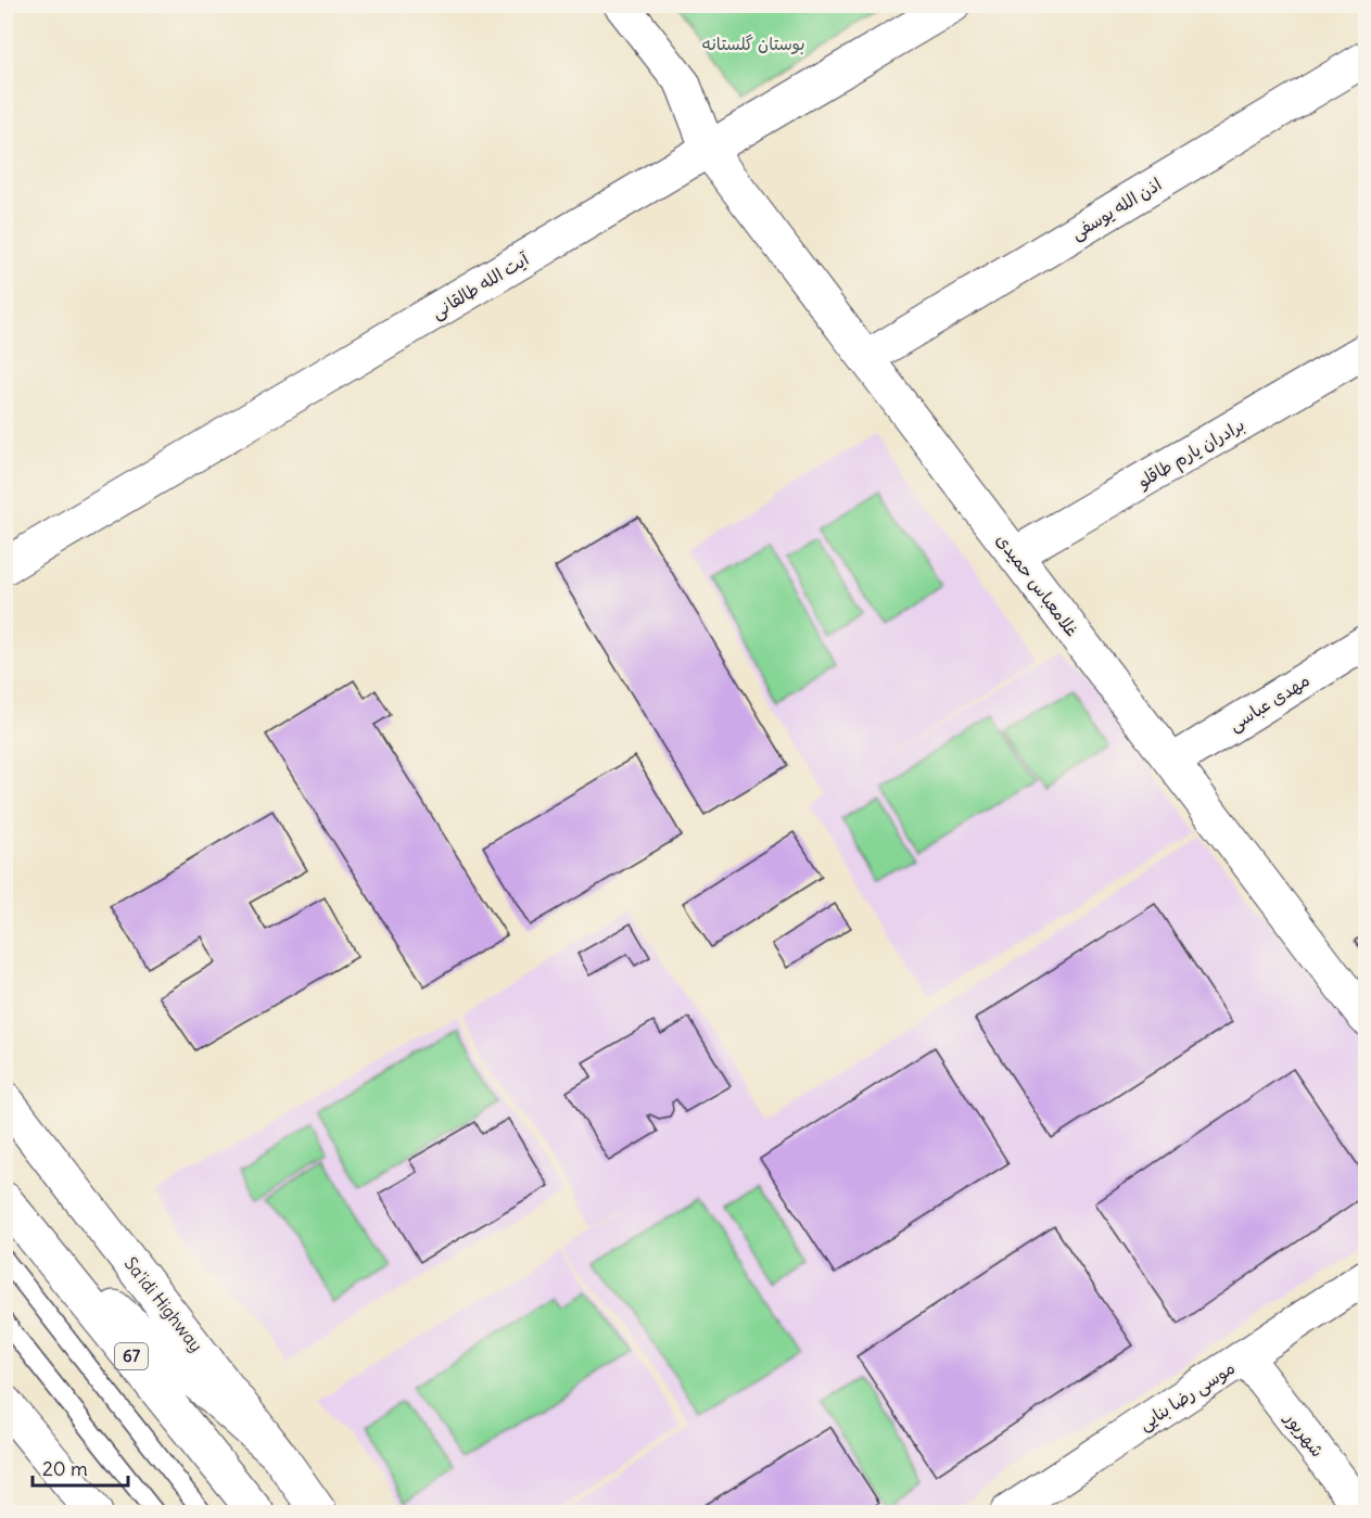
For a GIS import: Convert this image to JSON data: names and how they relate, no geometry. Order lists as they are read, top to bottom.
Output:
{
  "streets": {
    "main road": ["آیت الله طالقانی", "Sa'idi Highway", "67"],
    "street": [
      "اذن الله یوسفی",
      "برادران یارم طاقلو",
      "غلامعباس حمیدی",
      "مهدی عباسی",
      "موسی رضا بنایی",
      "شهریور"
    ]
  },
  "crossings": [
    ["اذن الله یوسفی", "غلامعباس حمیدی"],
    ["آیت الله طالقانی", "غلامعباس حمیدی"],
    ["برادران یارم طاقلو", "غلامعباس حمیدی"],
    ["غلامعباس حمیدی", "مهدی عباسی"],
    ["موسی رضا بنایی", "شهریور"]
  ],
  "parks": ["بوستان گلستانه"],
  "scale_bar": "20 m"
}
